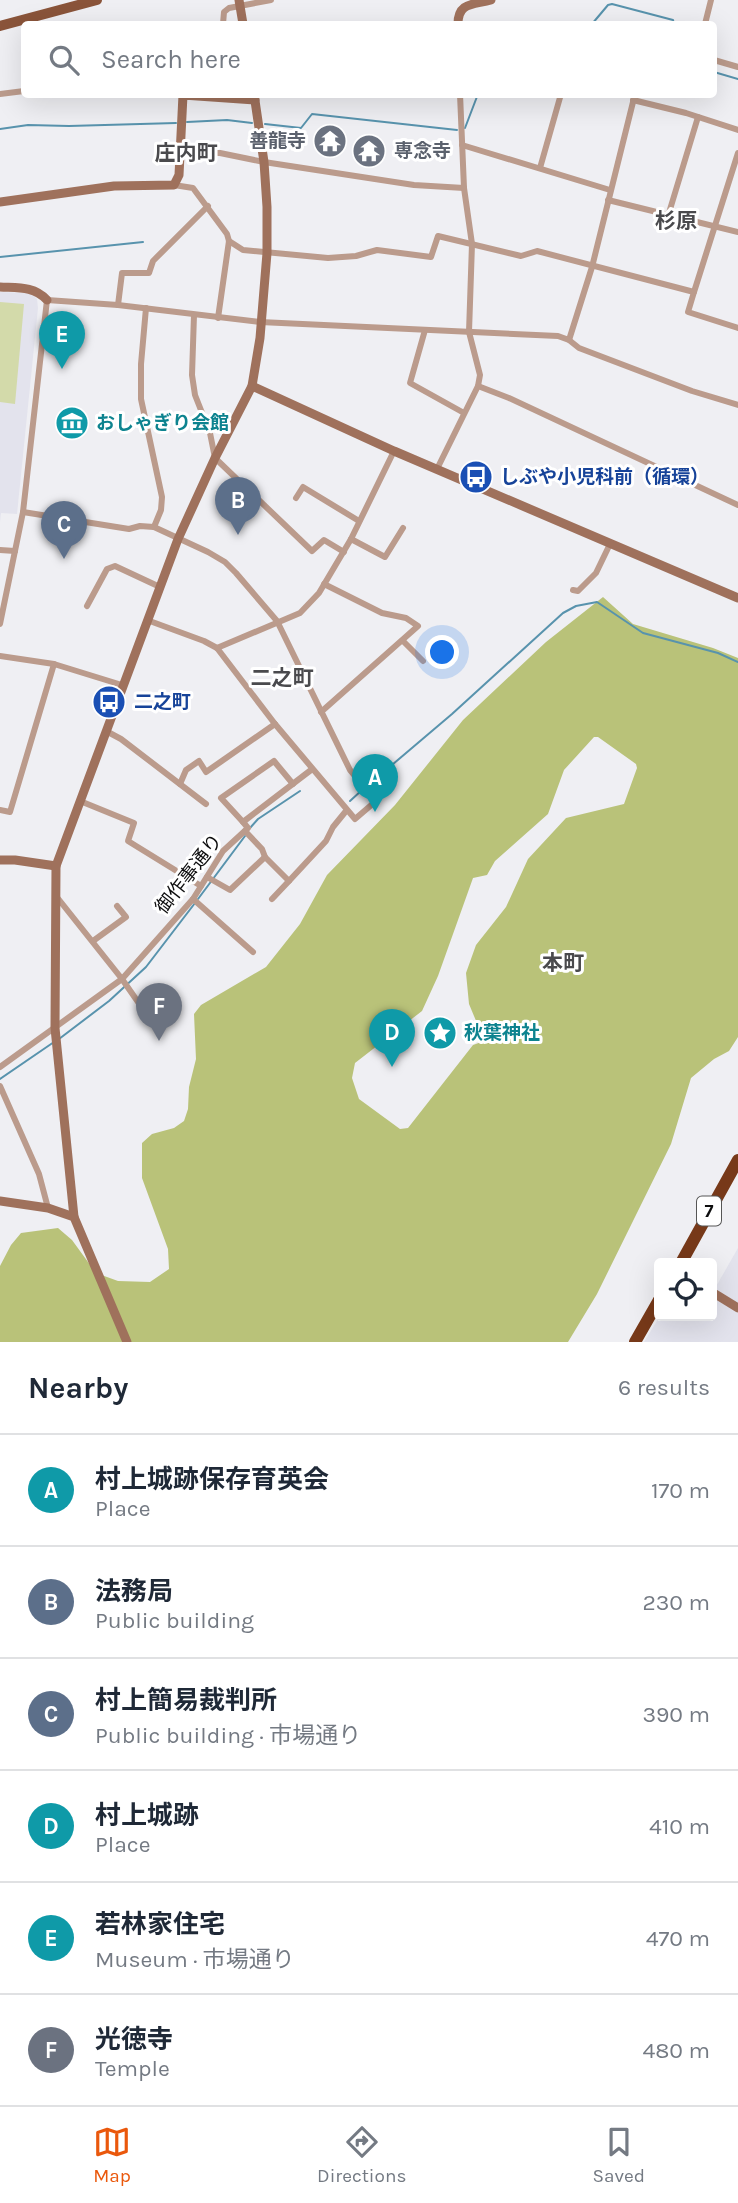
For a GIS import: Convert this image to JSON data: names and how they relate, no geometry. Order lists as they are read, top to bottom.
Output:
{
  "streets": {
    "highway": ["7"],
    "street": ["御作事通り"]
  },
  "districts": [
    "庄内町",
    "杉原",
    "二之町",
    "本町"
  ],
  "places": {
    "temple": ["善龍寺", "専念寺"],
    "museum": ["おしゃぎり会館"],
    "bus stop": ["しぶや小児科前（循環）", "二之町"],
    "place": ["秋葉神社"]
  },
  "page": {
    "search": "Search here",
    "pins": [
      "E",
      "B",
      "C",
      "A",
      "F",
      "D"
    ],
    "heading": ["Nearby", "6 results"],
    "list": [
      {
        "mark": "A",
        "name": "村上城跡保存育英会",
        "note": "Place",
        "value": "170 m"
      },
      {
        "mark": "B",
        "name": "法務局",
        "note": "Public building",
        "value": "230 m"
      },
      {
        "mark": "C",
        "name": "村上簡易裁判所",
        "note": "Public building · 市場通り",
        "value": "390 m"
      },
      {
        "mark": "D",
        "name": "村上城跡",
        "note": "Place",
        "value": "410 m"
      },
      {
        "mark": "E",
        "name": "若林家住宅",
        "note": "Museum · 市場通り",
        "value": "470 m"
      },
      {
        "mark": "F",
        "name": "光徳寺",
        "note": "Temple",
        "value": "480 m"
      }
    ],
    "nav": ["Map", "Directions", "Saved"]
  }
}
